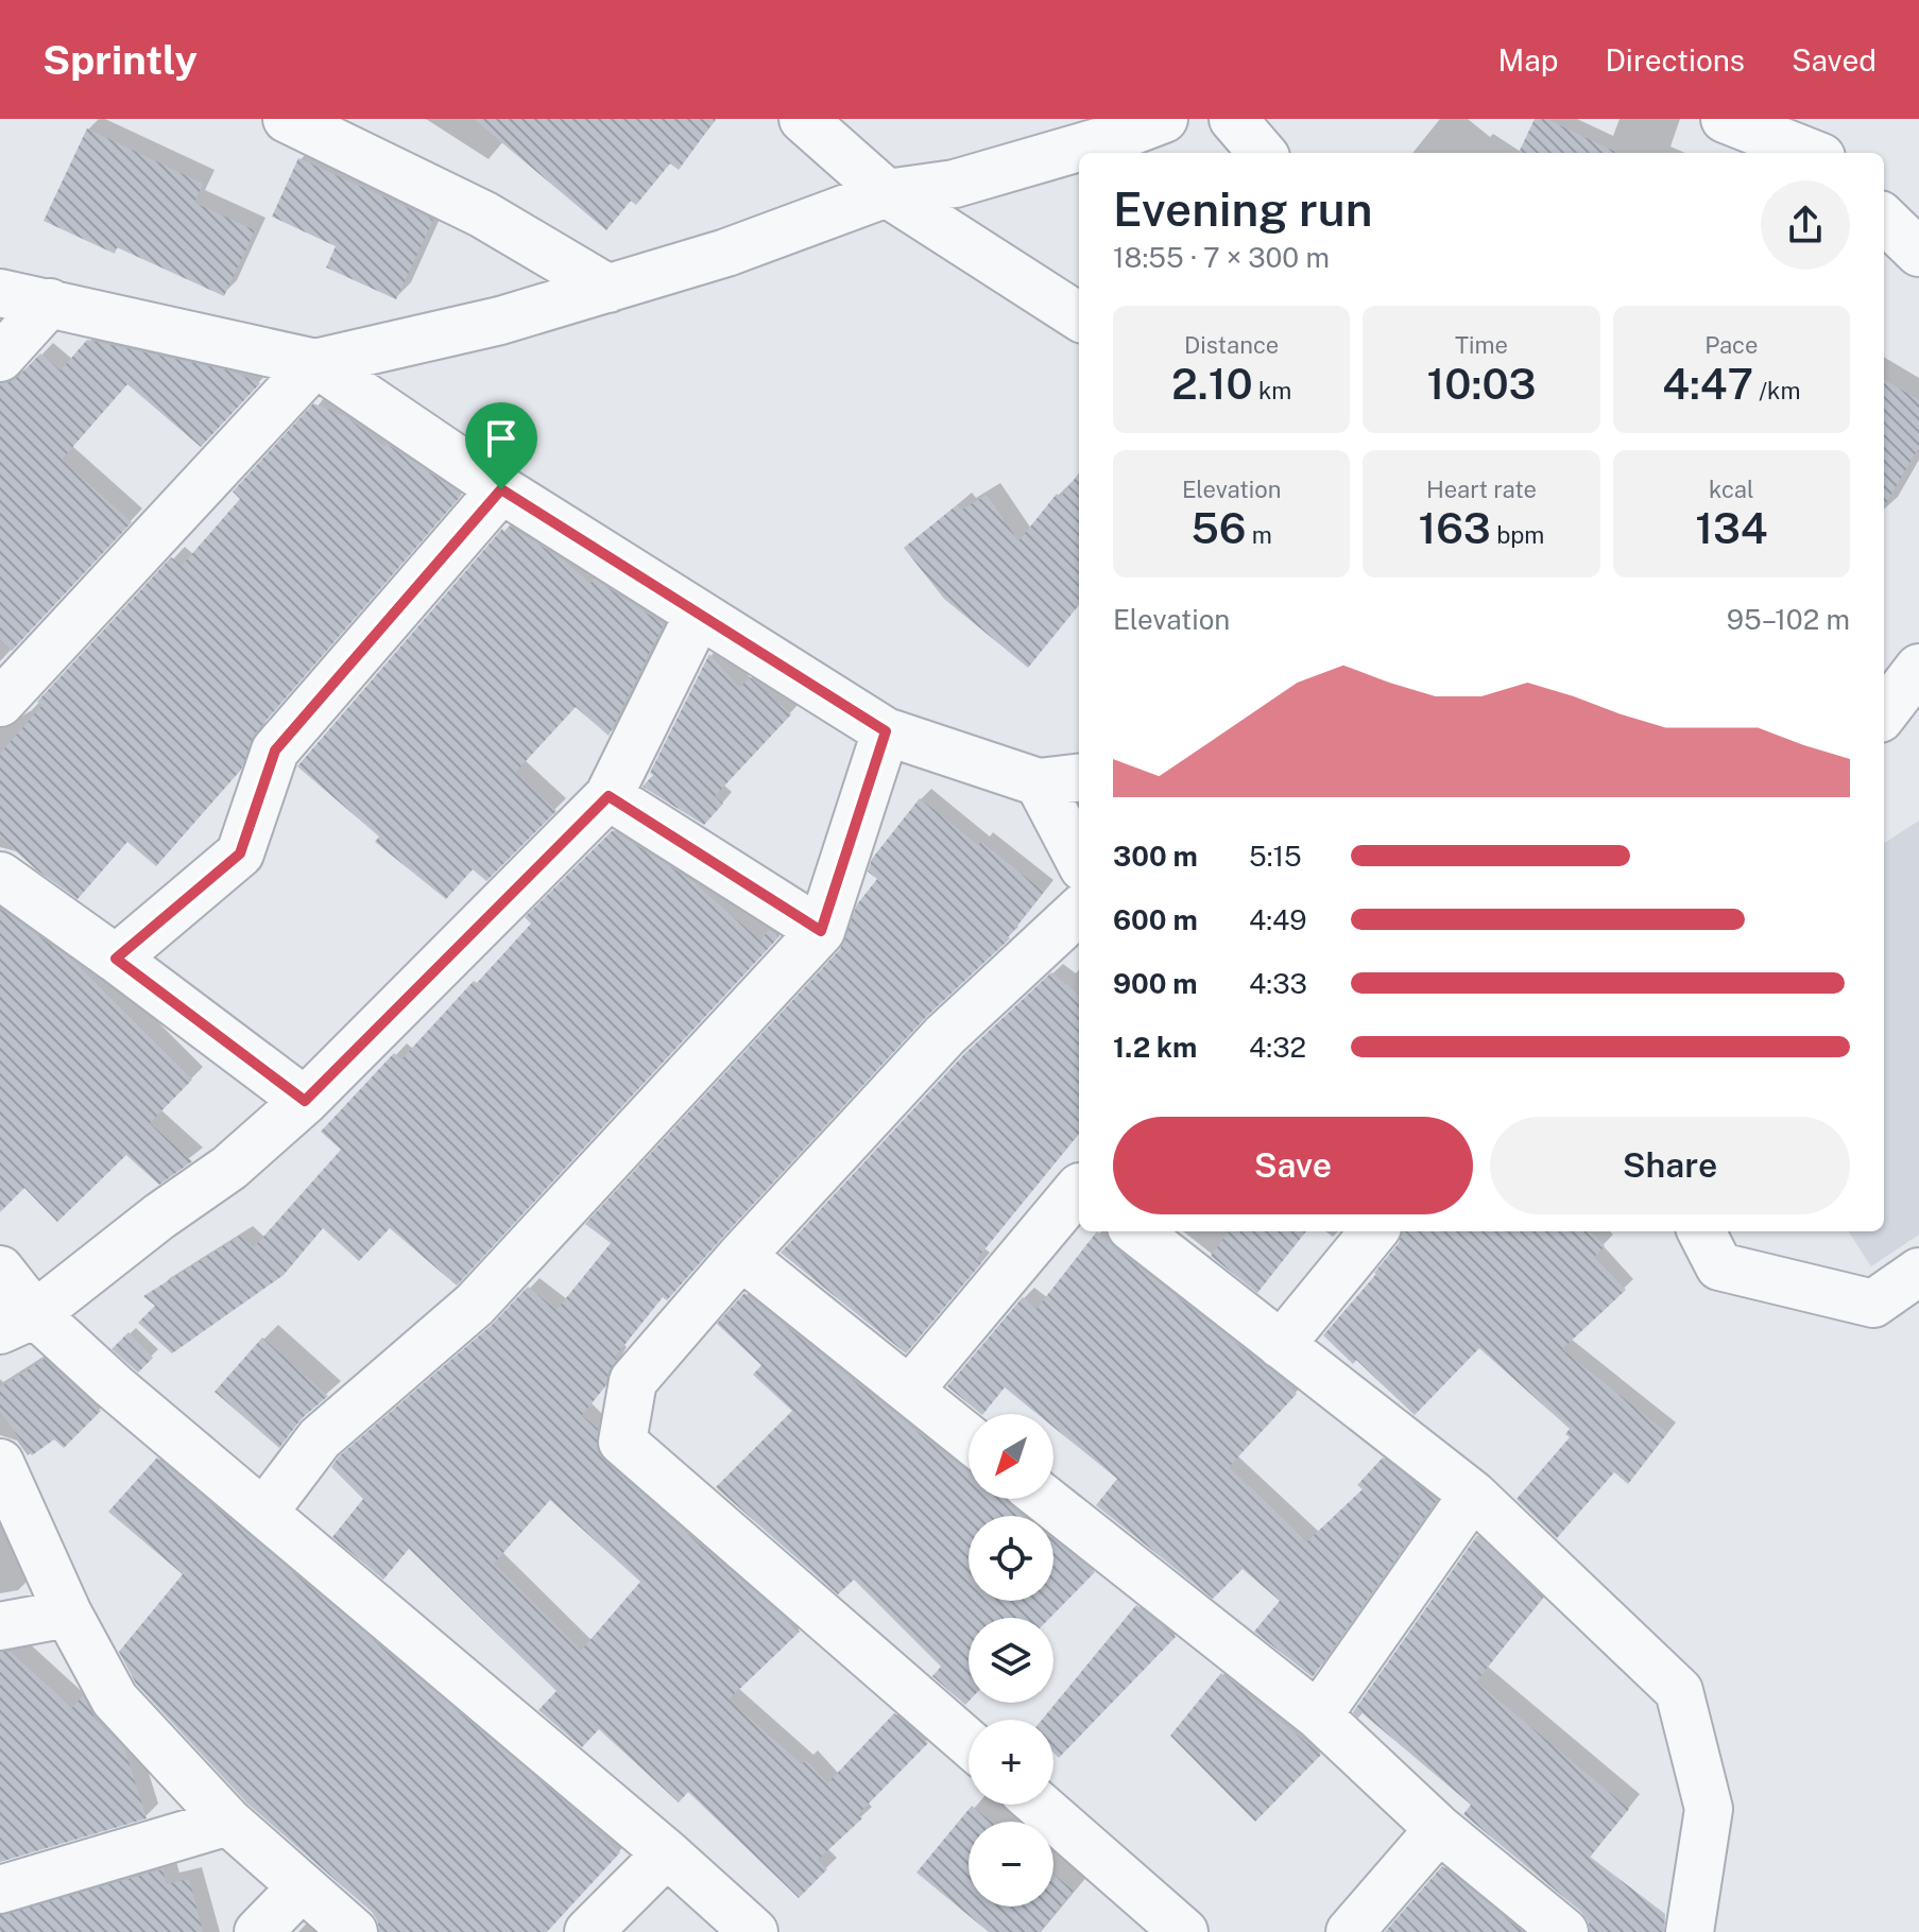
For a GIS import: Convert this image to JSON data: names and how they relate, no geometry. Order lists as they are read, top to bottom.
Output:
{
  "north": "bottom left",
  "page": {
    "header": "Sprintly",
    "nav": ["Map", "Directions", "Saved"],
    "heading": ["Evening run", "18:55 · 7 × 300 m"],
    "stats": [
      ["Distance", "2.10 km"],
      ["Time", "10:03"],
      ["Pace", "4:47 /km"],
      ["Elevation", "56 m"],
      ["Heart rate", "163 bpm"],
      ["kcal", "134"]
    ],
    "chart": ["Elevation", "95–102 m"],
    "list": [
      {
        "name": "300 m",
        "note": "5:15"
      },
      {
        "name": "600 m",
        "note": "4:49"
      },
      {
        "name": "900 m",
        "note": "4:33"
      },
      {
        "name": "1.2 km",
        "note": "4:32"
      }
    ],
    "buttons": ["Save", "Share"],
    "map_buttons": ["+", "−"]
  }
}
